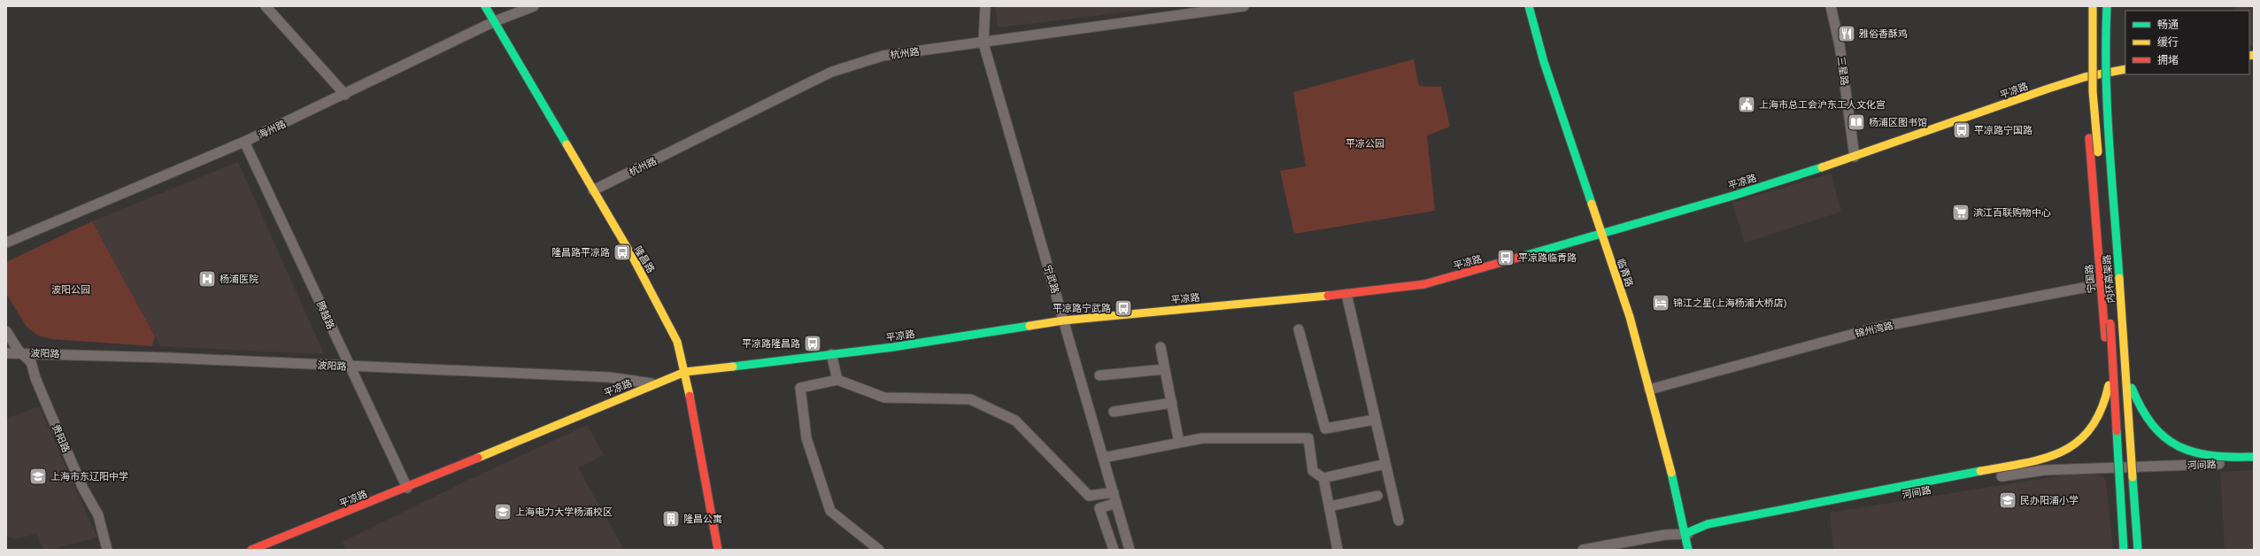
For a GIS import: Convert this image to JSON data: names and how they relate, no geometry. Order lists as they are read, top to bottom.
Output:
{
  "streets": {
    "main road": [
      "平凉路",
      "隆昌路",
      "临青路",
      "宁国路",
      "内环高架路"
    ],
    "street": [
      "杭州路",
      "三星路",
      "海州路",
      "宁武路",
      "腾越路",
      "锦州湾路",
      "波阳路",
      "贵阳路",
      "河间路"
    ]
  },
  "crossings": [
    ["杭州路", "隆昌路"],
    ["杭州路", "宁武路"],
    ["三星路", "平凉路"],
    ["平凉路", "隆昌路"],
    ["平凉路", "临青路"],
    ["平凉路", "宁武路"],
    ["平凉路", "宁国路"],
    ["平凉路", "腾越路"],
    ["平凉路", "波阳路"],
    ["海州路", "隆昌路"],
    ["海州路", "腾越路"],
    ["临青路", "锦州湾路"],
    ["临青路", "河间路"],
    ["宁国路", "锦州湾路"],
    ["宁国路", "河间路"],
    ["腾越路", "波阳路"],
    ["波阳路", "贵阳路"]
  ],
  "parks": ["平凉公园", "波阳公园"],
  "places": {
    "restaurant": ["雅俗香酥鸡"],
    "public building": ["上海市总工会沪东工人文化宫"],
    "library": ["杨浦区图书馆"],
    "bus stop": [
      "平凉路宁国路",
      "隆昌路平凉路",
      "平凉路临青路",
      "平凉路宁武路",
      "平凉路隆昌路"
    ],
    "supermarket": ["滨江百联购物中心"],
    "hospital": ["杨浦医院"],
    "hotel": ["锦江之星(上海杨浦大桥店)"],
    "school or university": ["上海市东辽阳中学", "民办阳浦小学", "上海电力大学杨浦校区"],
    "building": ["隆昌公寓"]
  },
  "legend": ["畅通", "缓行", "拥堵"]
}
